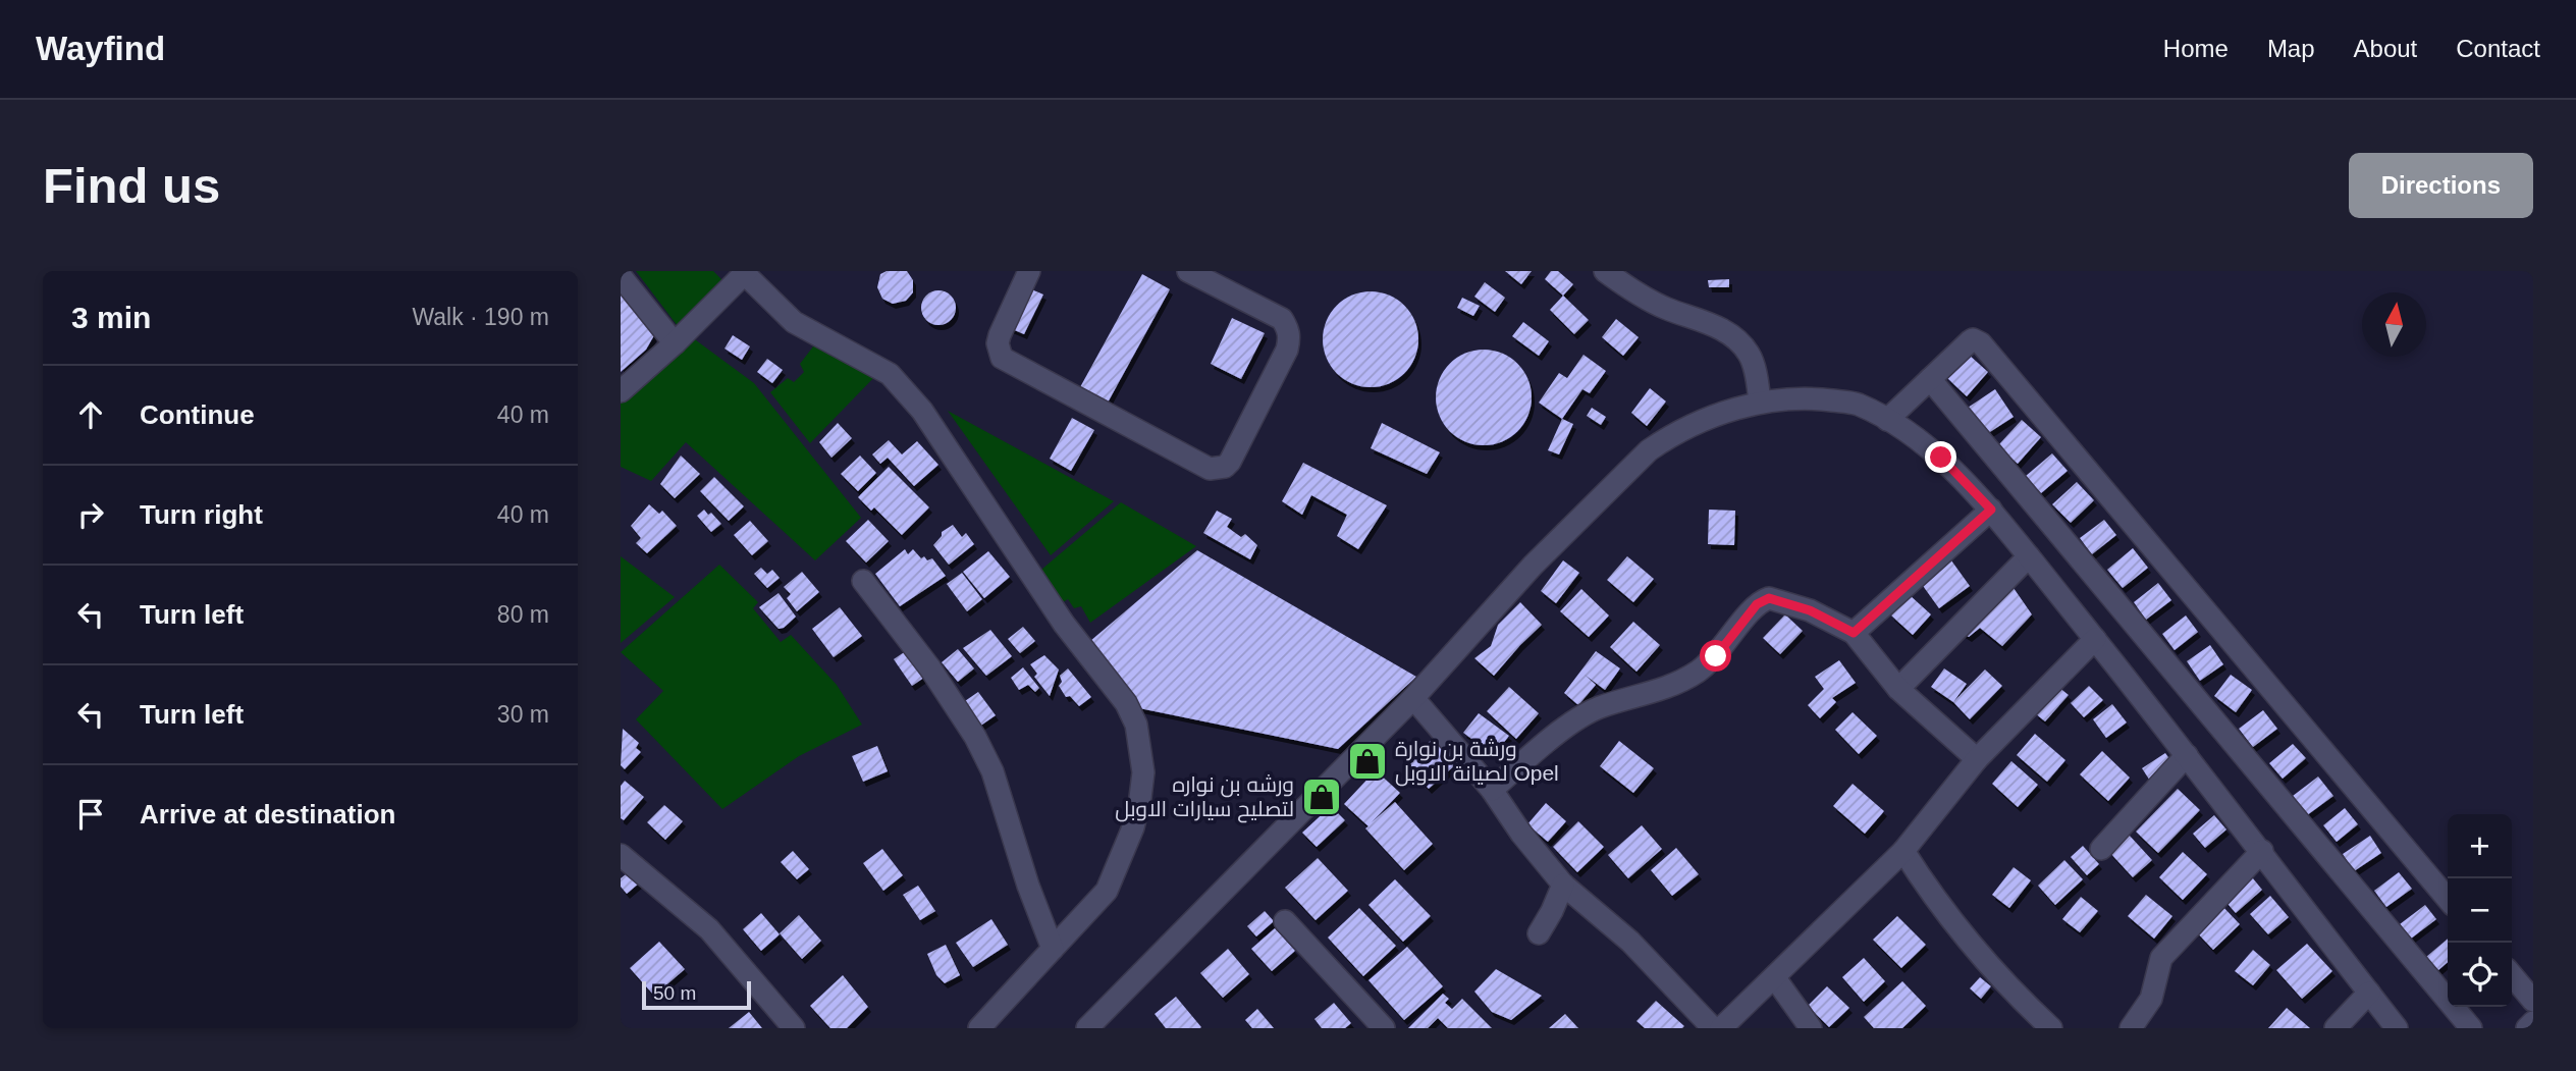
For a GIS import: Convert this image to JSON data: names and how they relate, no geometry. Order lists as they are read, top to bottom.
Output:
{
  "places": {
    "shop": ["ورشة بن نوارة لصيانة الاوبل Opel", "ورشه بن نواره لتصليح سيارات الاوبل"]
  },
  "scale_bar": "50 m",
  "north": "top",
  "page": {
    "header": "Wayfind",
    "nav": [
      "Home",
      "Map",
      "About",
      "Contact"
    ],
    "buttons": "Directions",
    "title": "Find us",
    "heading": ["3 min", "Walk · 190 m"],
    "list": [
      ["Continue", "40 m"],
      ["Turn right", "40 m"],
      ["Turn left", "80 m"],
      ["Turn left", "30 m"],
      "Arrive at destination"
    ],
    "map_buttons": ["+", "−"],
    "scale": "50 m"
  }
}
